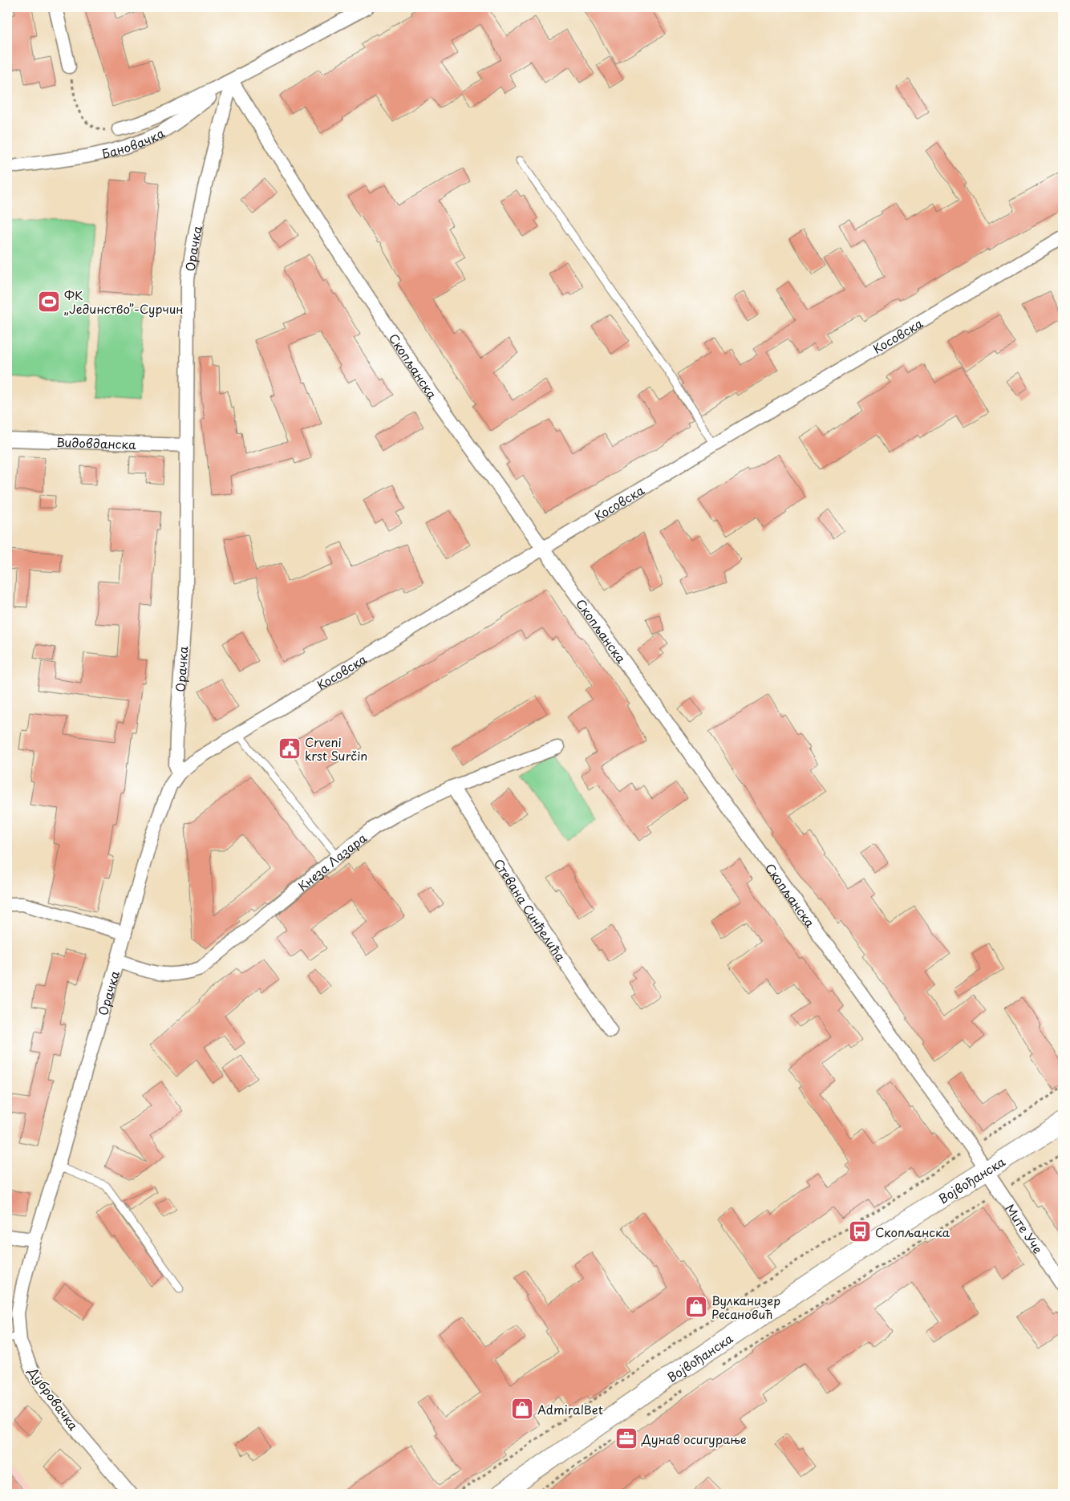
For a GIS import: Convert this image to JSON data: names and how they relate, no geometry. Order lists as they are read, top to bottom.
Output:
{
  "streets": {
    "main road": ["Војвођанска"],
    "street": [
      "Бановачка",
      "Орачка",
      "Косовска",
      "Скопљанска",
      "Видовданска",
      "Кнеза Лазара",
      "Стевана Синђелића",
      "Мите Уче",
      "Дубровачка"
    ]
  },
  "crossings": [
    ["Бановачка", "Орачка"],
    ["Бановачка", "Скопљанска"],
    ["Орачка", "Косовска"],
    ["Орачка", "Скопљанска"],
    ["Орачка", "Видовданска"],
    ["Орачка", "Кнеза Лазара"],
    ["Орачка", "Дубровачка"],
    ["Косовска", "Скопљанска"],
    ["Скопљанска", "Војвођанска"],
    ["Скопљанска", "Мите Уче"],
    ["Кнеза Лазара", "Стевана Синђелића"],
    ["Војвођанска", "Мите Уче"]
  ],
  "places": {
    "sports": ["ФК „Јединство”-Сурчин"],
    "public building": ["Crveni krst Surčin"],
    "bus stop": ["Скопљанска"],
    "shop": ["Вулканизер Ресановић", "AdmiralBet"],
    "office": ["Дунав осигурање"]
  }
}
